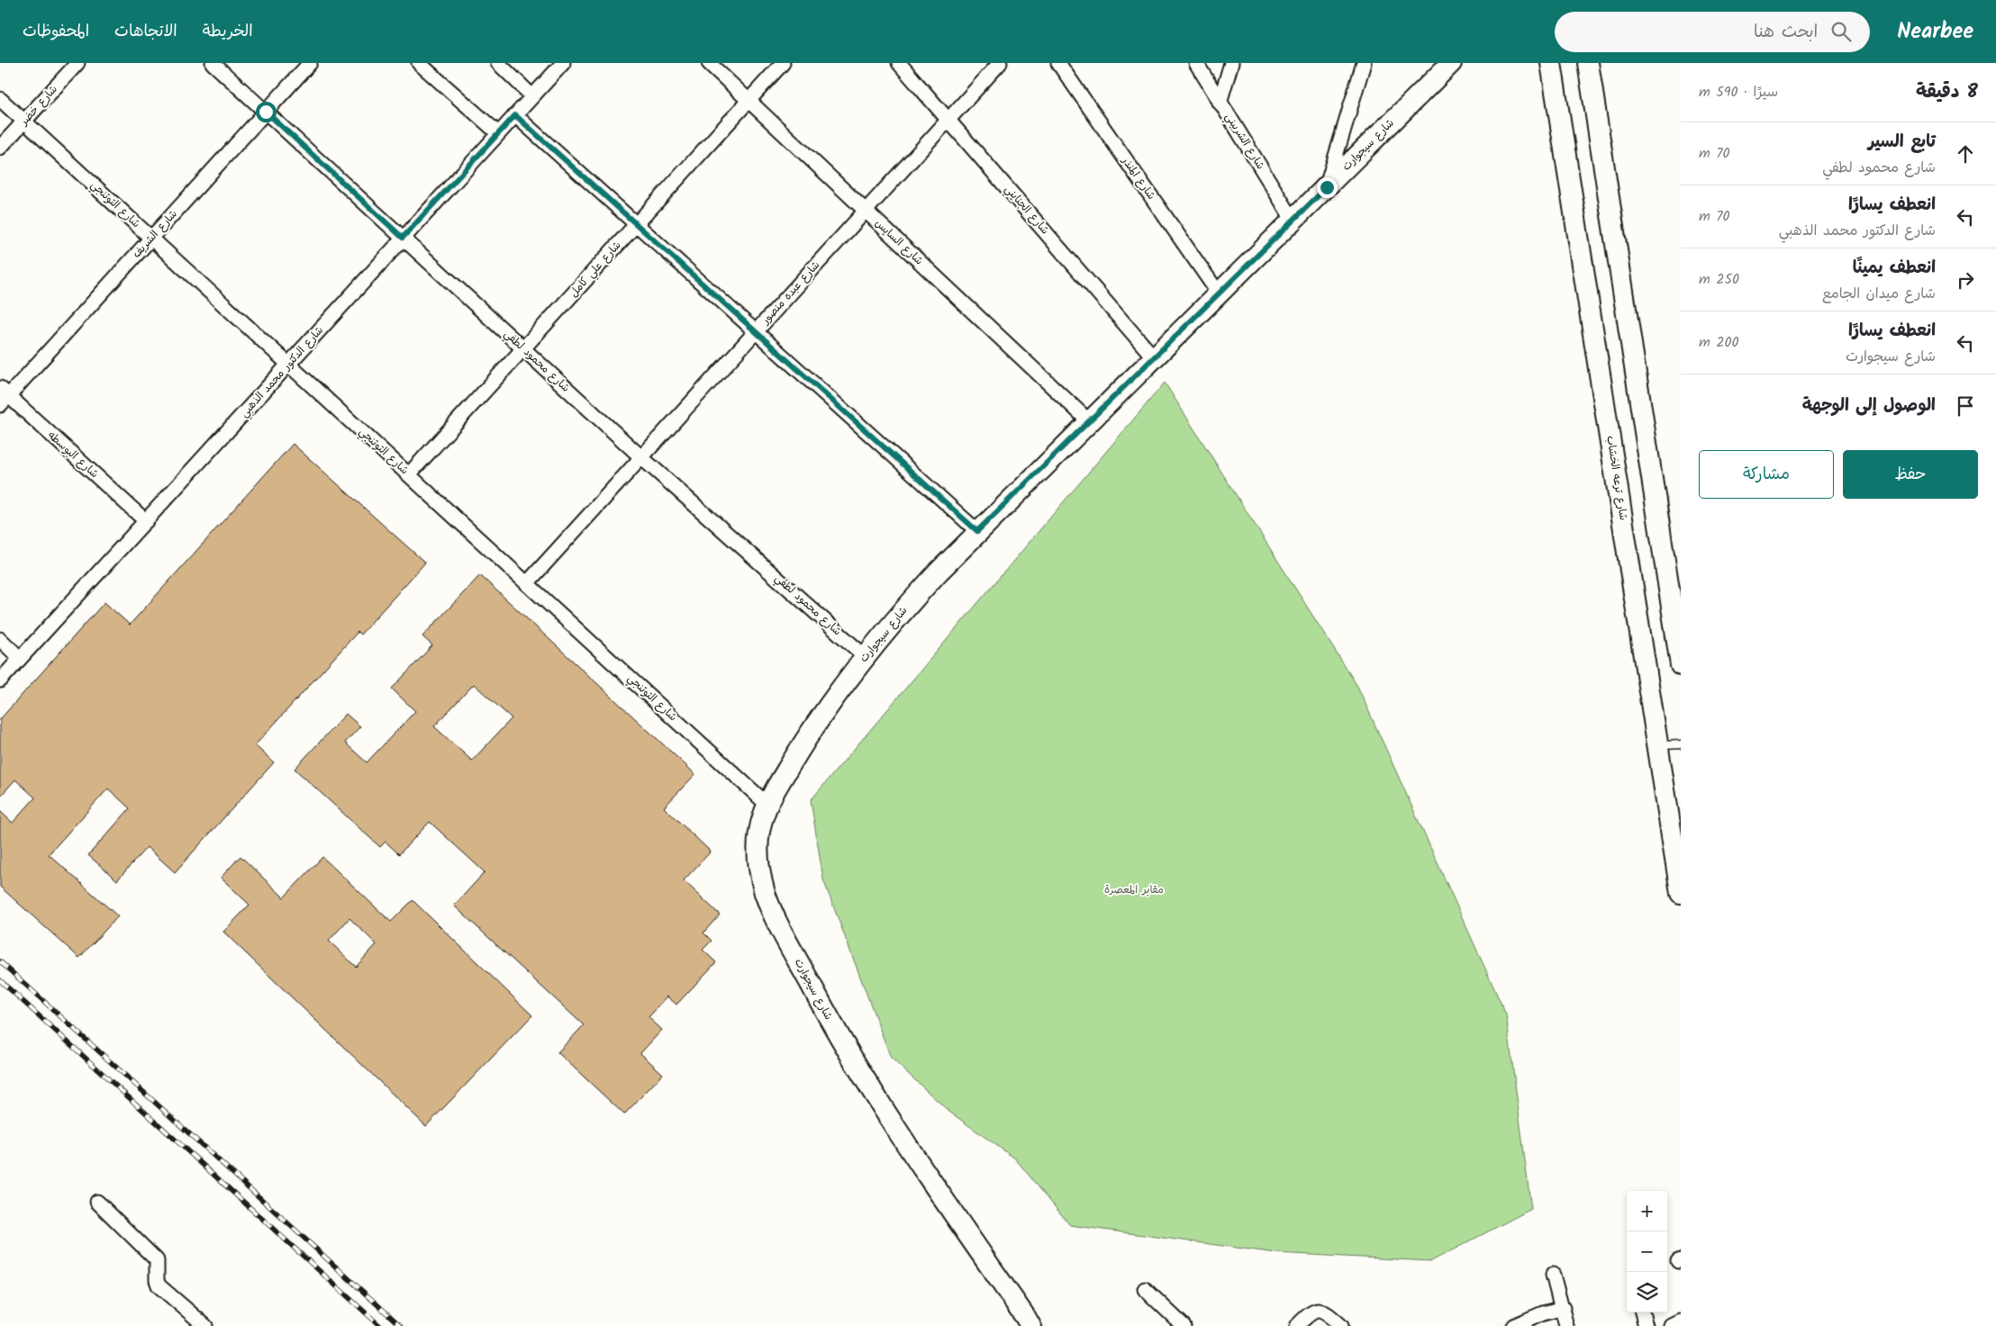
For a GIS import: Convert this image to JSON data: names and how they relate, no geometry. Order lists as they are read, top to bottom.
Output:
{
  "streets": {
    "street": [
      "شارع خضر",
      "شارع الشربيني",
      "شارع سيجوارت",
      "شارع المنذر",
      "شارع التوتنجي",
      "شارع الجنايني",
      "شارع الشريف",
      "شارع السايس",
      "شارع علي كامل",
      "شارع عبده منصور",
      "شارع محمود لطفي",
      "شارع الدكتور محمد الذهبي",
      "شارع البوسطه",
      "شارع ترعه الخشاب"
    ]
  },
  "crossings": [
    ["شارع خضر", "شارع التوتنجي"],
    ["شارع الشربيني", "شارع سيجوارت"],
    ["شارع سيجوارت", "شارع المنذر"],
    ["شارع سيجوارت", "شارع التوتنجي"],
    ["شارع سيجوارت", "شارع الجنايني"],
    ["شارع سيجوارت", "شارع السايس"],
    ["شارع سيجوارت", "شارع محمود لطفي"],
    ["شارع التوتنجي", "شارع الشريف"],
    ["شارع التوتنجي", "شارع علي كامل"],
    ["شارع التوتنجي", "شارع عبده منصور"],
    ["شارع التوتنجي", "شارع الدكتور محمد الذهبي"],
    ["شارع الجنايني", "شارع عبده منصور"],
    ["شارع الشريف", "شارع محمود لطفي"],
    ["شارع الشريف", "شارع البوسطه"],
    ["شارع السايس", "شارع علي كامل"],
    ["شارع السايس", "شارع عبده منصور"],
    ["شارع علي كامل", "شارع محمود لطفي"],
    ["شارع عبده منصور", "شارع محمود لطفي"],
    ["شارع محمود لطفي", "شارع الدكتور محمد الذهبي"],
    ["شارع الدكتور محمد الذهبي", "شارع البوسطه"]
  ],
  "parks": ["مقابر المعصرة"],
  "page": {
    "header": "Nearbee",
    "search": "ابحث هنا",
    "nav": ["الخريطة", "الاتجاهات", "المحفوظات"],
    "heading": ["8 دقيقة", "سيرًا · 590 m"],
    "list": [
      ["تابع السير", "شارع محمود لطفي", "70 m"],
      ["انعطف يسارًا", "شارع الدكتور محمد الذهبي", "70 m"],
      ["انعطف يمينًا", "شارع ميدان الجامع", "250 m"],
      ["انعطف يسارًا", "شارع سيجوارت", "200 m"],
      "الوصول إلى الوجهة"
    ],
    "buttons": ["حفظ", "مشاركة"],
    "map_buttons": ["+", "−"]
  }
}
